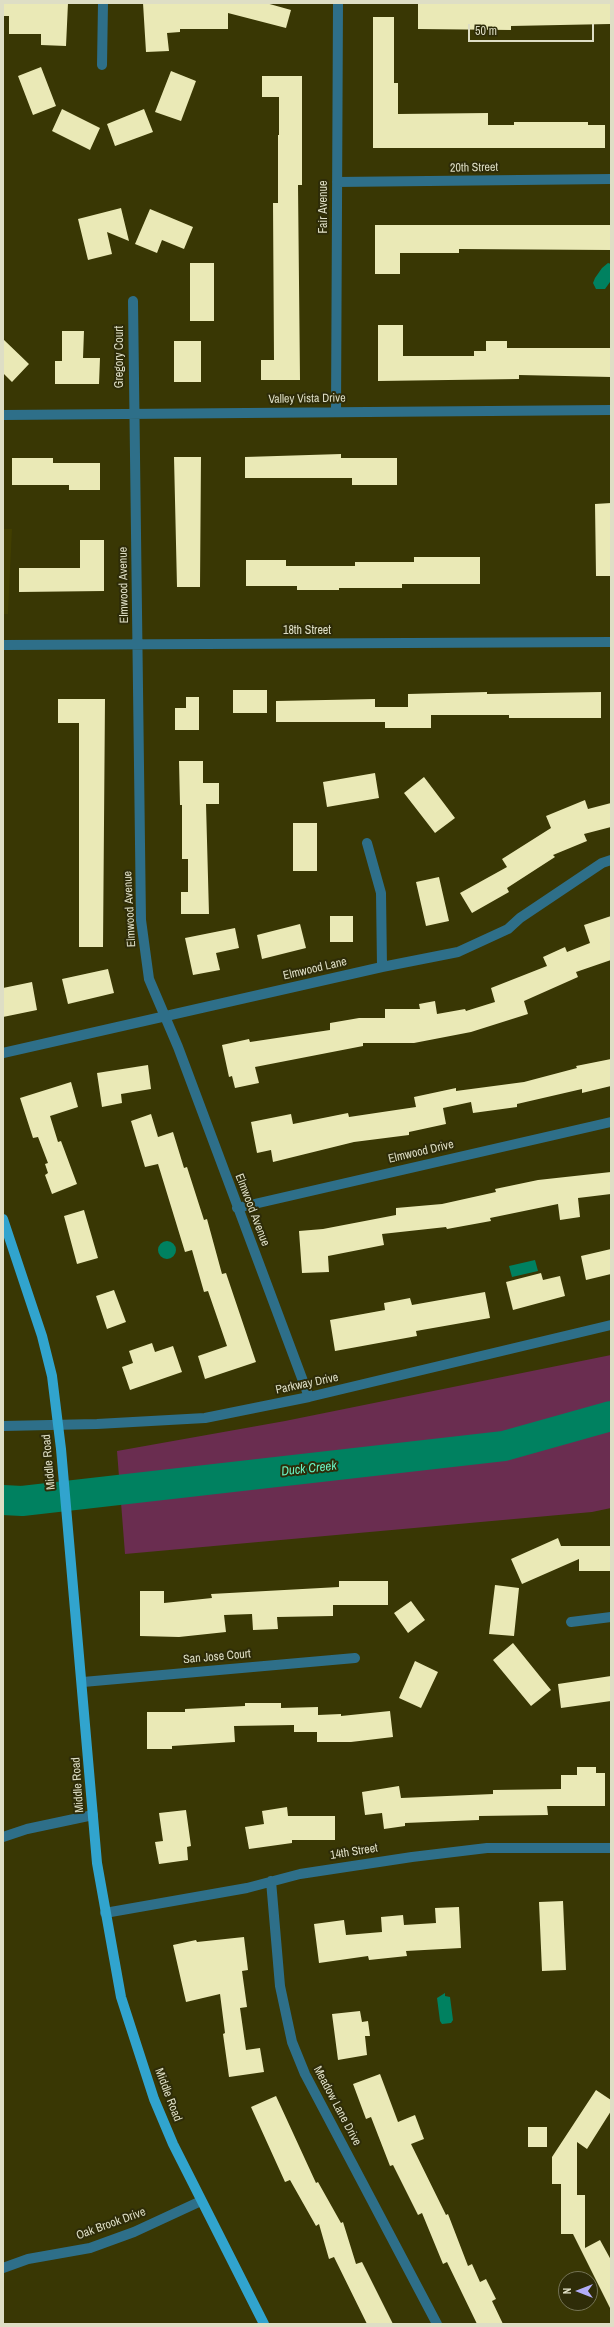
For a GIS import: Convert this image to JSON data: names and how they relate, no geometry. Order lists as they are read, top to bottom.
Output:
{
  "streets": {
    "main road": ["Middle Road"],
    "street": [
      "20th Street",
      "Fair Avenue",
      "Gregory Court",
      "Valley Vista Drive",
      "Elmwood Avenue",
      "18th Street",
      "Elmwood Lane",
      "Elmwood Drive",
      "Parkway Drive",
      "San Jose Court",
      "14th Street",
      "Meadow Lane Drive",
      "Oak Brook Drive"
    ]
  },
  "crossings": [
    ["20th Street", "Fair Avenue"],
    ["Fair Avenue", "Valley Vista Drive"],
    ["Gregory Court", "Valley Vista Drive"],
    ["Gregory Court", "Elmwood Avenue"],
    ["Valley Vista Drive", "Elmwood Avenue"],
    ["Elmwood Avenue", "18th Street"],
    ["Elmwood Avenue", "Elmwood Lane"],
    ["Elmwood Avenue", "Elmwood Drive"],
    ["Elmwood Avenue", "Parkway Drive"],
    ["Parkway Drive", "Middle Road"],
    ["Middle Road", "San Jose Court"],
    ["Middle Road", "14th Street"],
    ["Middle Road", "Oak Brook Drive"],
    ["14th Street", "Meadow Lane Drive"]
  ],
  "water": ["Duck Creek"],
  "scale_bar": "50 m",
  "north": "left"
}
